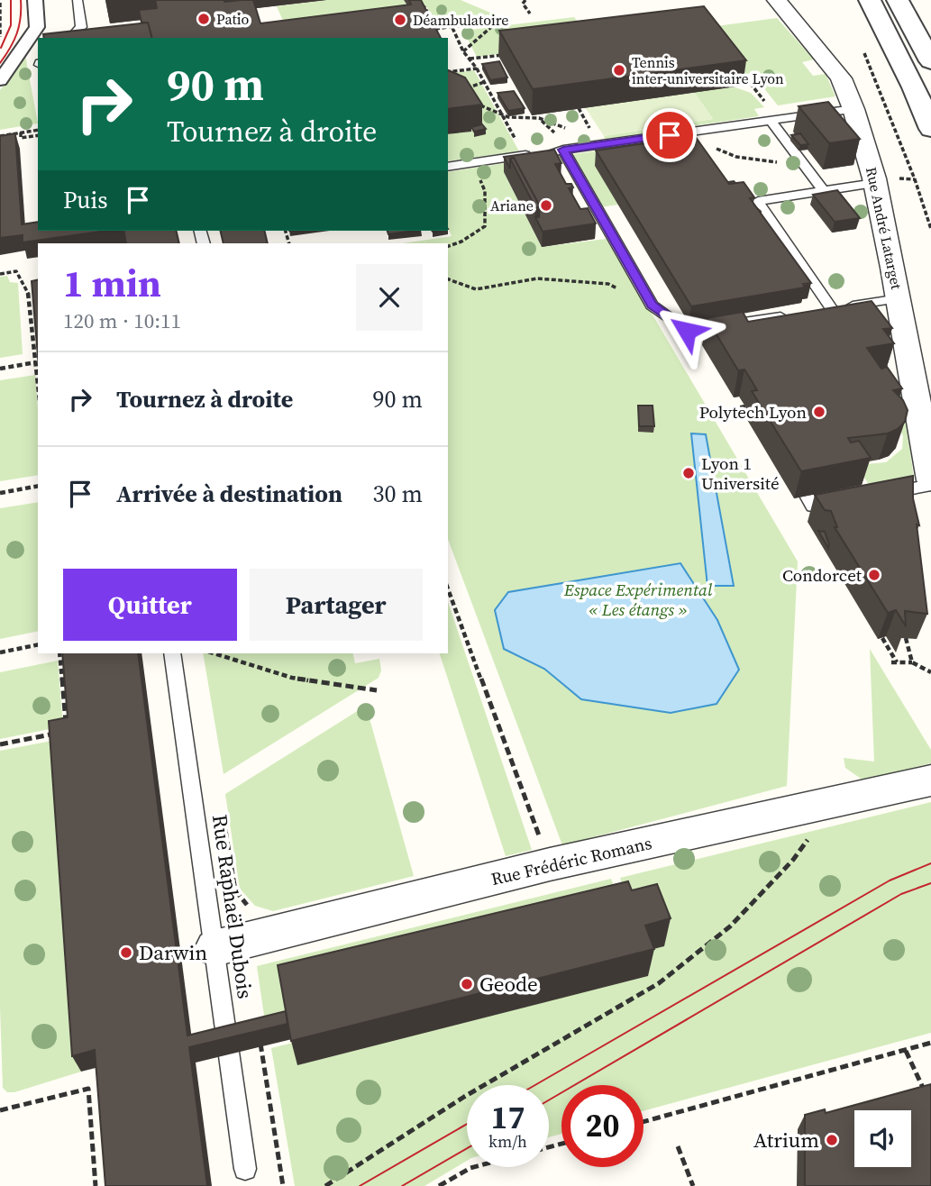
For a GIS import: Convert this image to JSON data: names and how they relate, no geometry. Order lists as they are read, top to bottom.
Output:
{
  "streets": {
    "street": ["Rue André Latarget", "Rue Frédéric Romans"],
    "lane": ["Rue Raphaël Dubois"]
  },
  "crossings": [
    ["Rue Frédéric Romans", "Rue Raphaël Dubois"]
  ],
  "parks": ["Espace Expérimental « Les étangs »"],
  "places": [
    "Patio",
    "Déambulatoire",
    "Tennis inter-universitaire Lyon",
    "Ariane",
    "Polytech Lyon",
    "Lyon 1 Université",
    "Condorcet",
    "Darwin",
    "Geode",
    "Atrium"
  ],
  "page": {
    "turn": ["90 m", "Tournez à droite"],
    "then": "Puis",
    "heading": ["1 min", "120 m · 10:11"],
    "list": [
      {
        "name": "Tournez à droite",
        "value": "90 m"
      },
      {
        "name": "Arrivée à destination",
        "value": "30 m"
      }
    ],
    "buttons": ["Quitter", "Partager"],
    "speed": "17 km/h",
    "limit": "20"
  }
}
